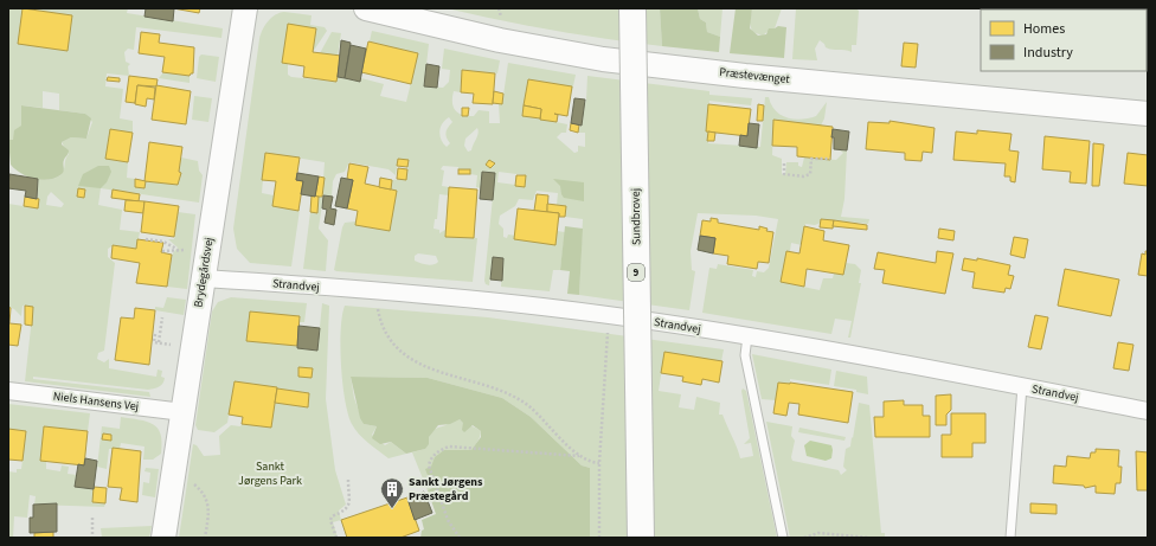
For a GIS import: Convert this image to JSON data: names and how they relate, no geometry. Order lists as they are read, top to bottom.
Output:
{
  "streets": {
    "main road": ["Sundbrovej", "9"],
    "street": [
      "Præstevænget",
      "Brydegårdsvej",
      "Strandvej",
      "Niels Hansens Vej"
    ]
  },
  "crossings": [
    ["Brydegårdsvej", "Strandvej"],
    ["Brydegårdsvej", "Niels Hansens Vej"]
  ],
  "parks": ["Sankt Jørgens Park"],
  "places": {
    "building": ["Sankt Jørgens Præstegård"]
  },
  "legend": ["Homes", "Industry"]
}
